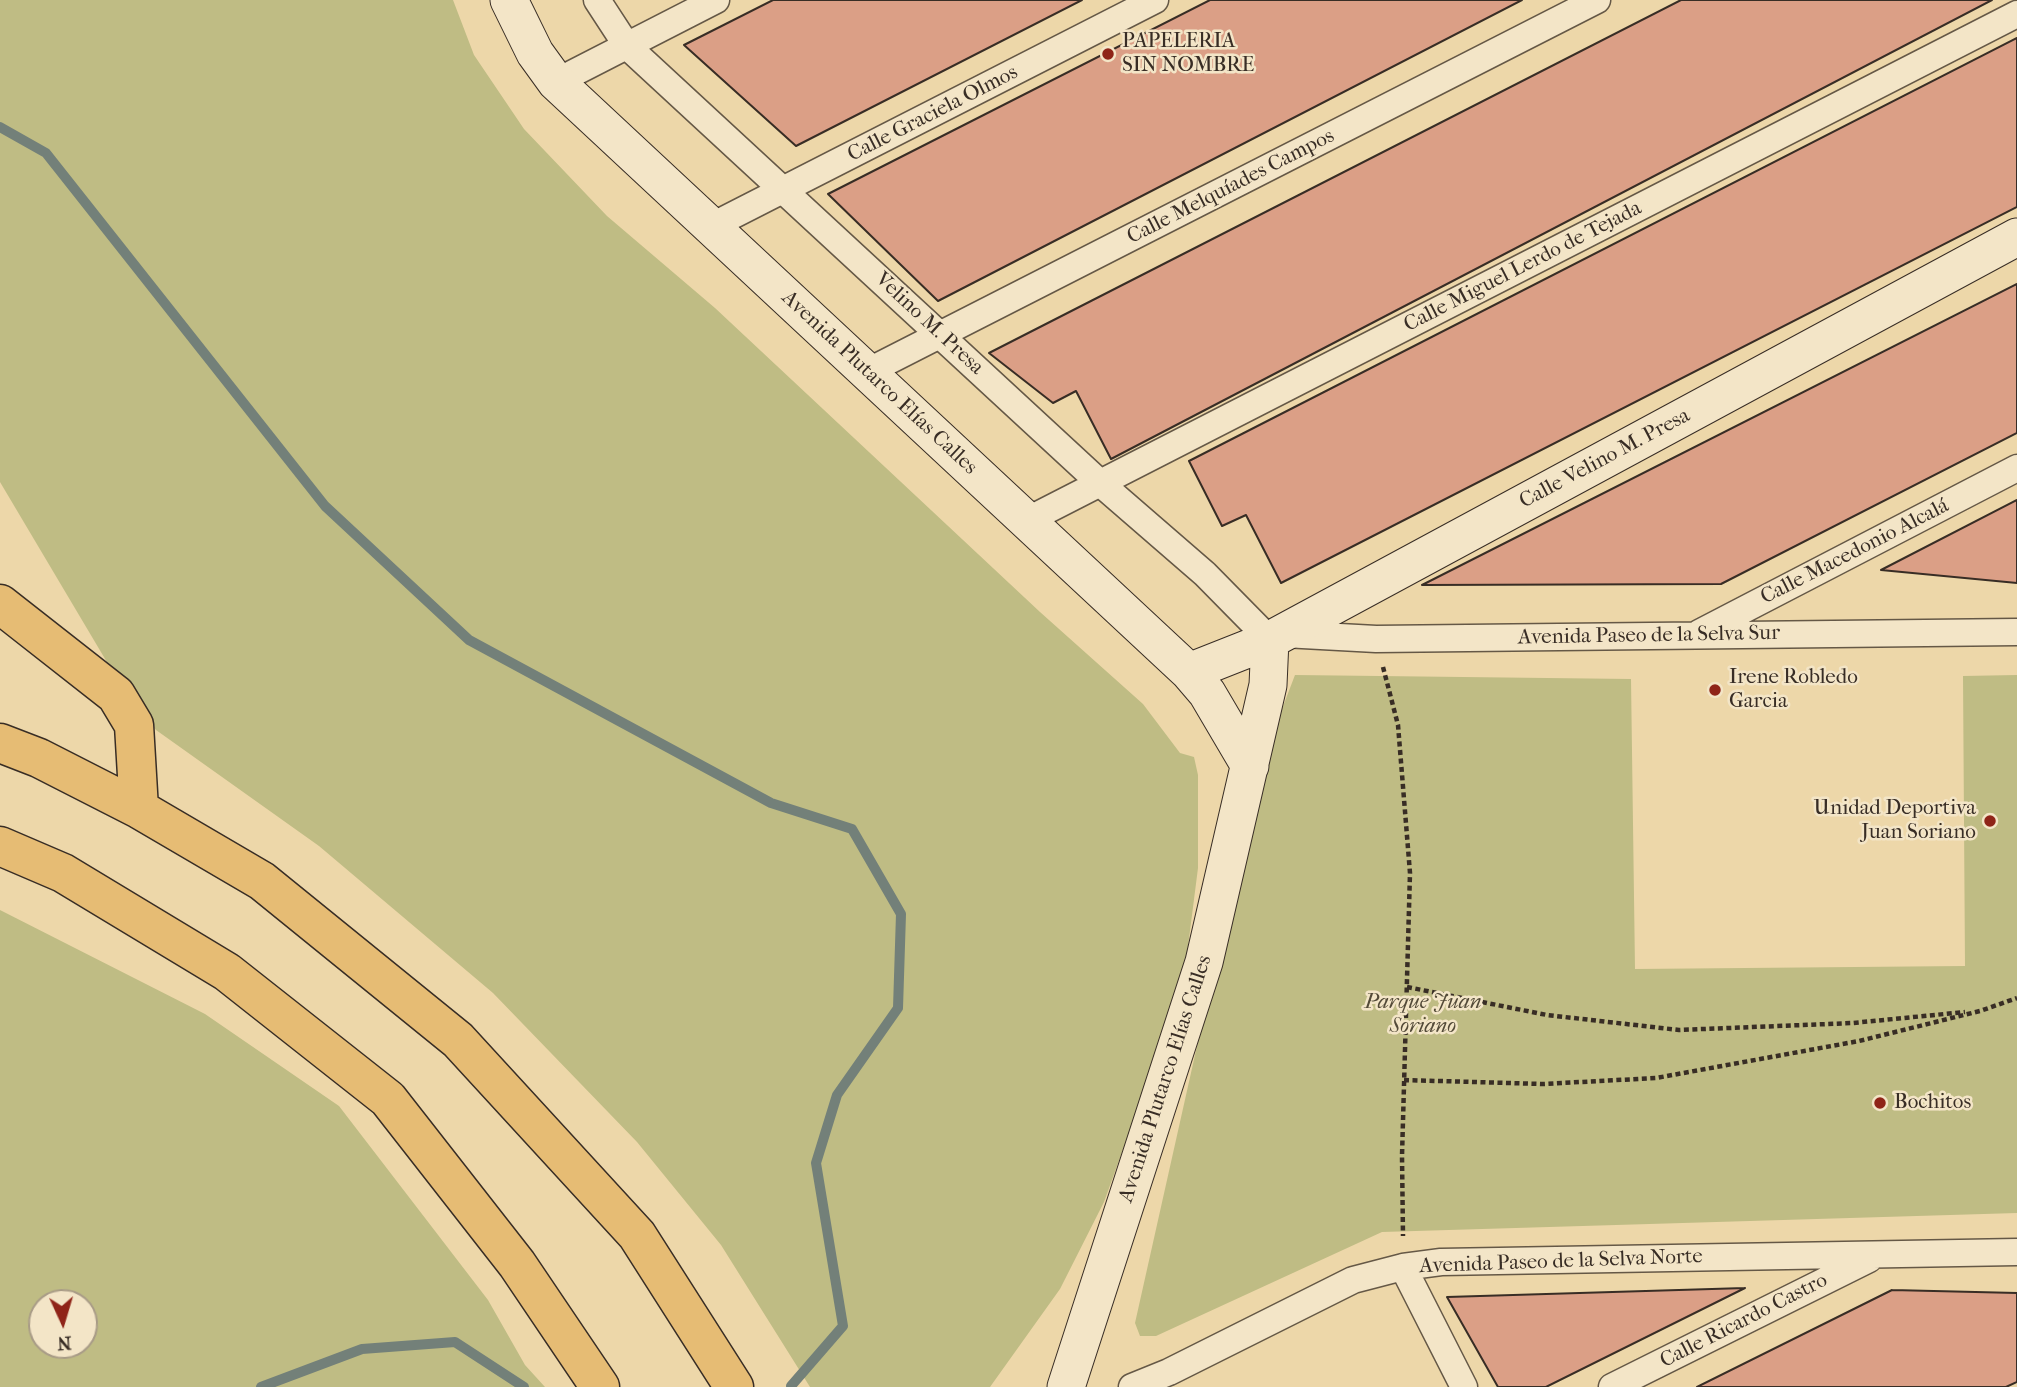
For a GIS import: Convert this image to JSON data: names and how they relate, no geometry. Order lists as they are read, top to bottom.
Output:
{
  "streets": {
    "street": [
      "Calle Graciela Olmos",
      "Calle Melquíades Campos",
      "Calle Miguel Lerdo de Tejada",
      "Velino M. Presa",
      "Avenida Plutarco Elías Calles",
      "Calle Velino M. Presa",
      "Calle Macedonio Alcalá",
      "Avenida Paseo de la Selva Sur",
      "Avenida Paseo de la Selva Norte",
      "Calle Ricardo Castro"
    ]
  },
  "crossings": [
    ["Calle Graciela Olmos", "Velino M. Presa"],
    ["Calle Graciela Olmos", "Avenida Plutarco Elías Calles"],
    ["Calle Melquíades Campos", "Velino M. Presa"],
    ["Calle Melquíades Campos", "Avenida Plutarco Elías Calles"],
    ["Calle Miguel Lerdo de Tejada", "Velino M. Presa"],
    ["Calle Miguel Lerdo de Tejada", "Avenida Plutarco Elías Calles"],
    ["Velino M. Presa", "Avenida Plutarco Elías Calles"],
    ["Velino M. Presa", "Calle Velino M. Presa"],
    ["Velino M. Presa", "Avenida Paseo de la Selva Sur"],
    ["Avenida Plutarco Elías Calles", "Calle Velino M. Presa"],
    ["Avenida Plutarco Elías Calles", "Avenida Paseo de la Selva Sur"],
    ["Calle Velino M. Presa", "Avenida Paseo de la Selva Sur"],
    ["Calle Macedonio Alcalá", "Avenida Paseo de la Selva Sur"],
    ["Avenida Paseo de la Selva Norte", "Calle Ricardo Castro"]
  ],
  "parks": ["Parque Juan Soriano"],
  "places": [
    "PAPELERIA SIN NOMBRE",
    "Irene Robledo Garcia",
    "Unidad Deportiva Juan Soriano",
    "Bochitos"
  ],
  "north": "bottom"
}
